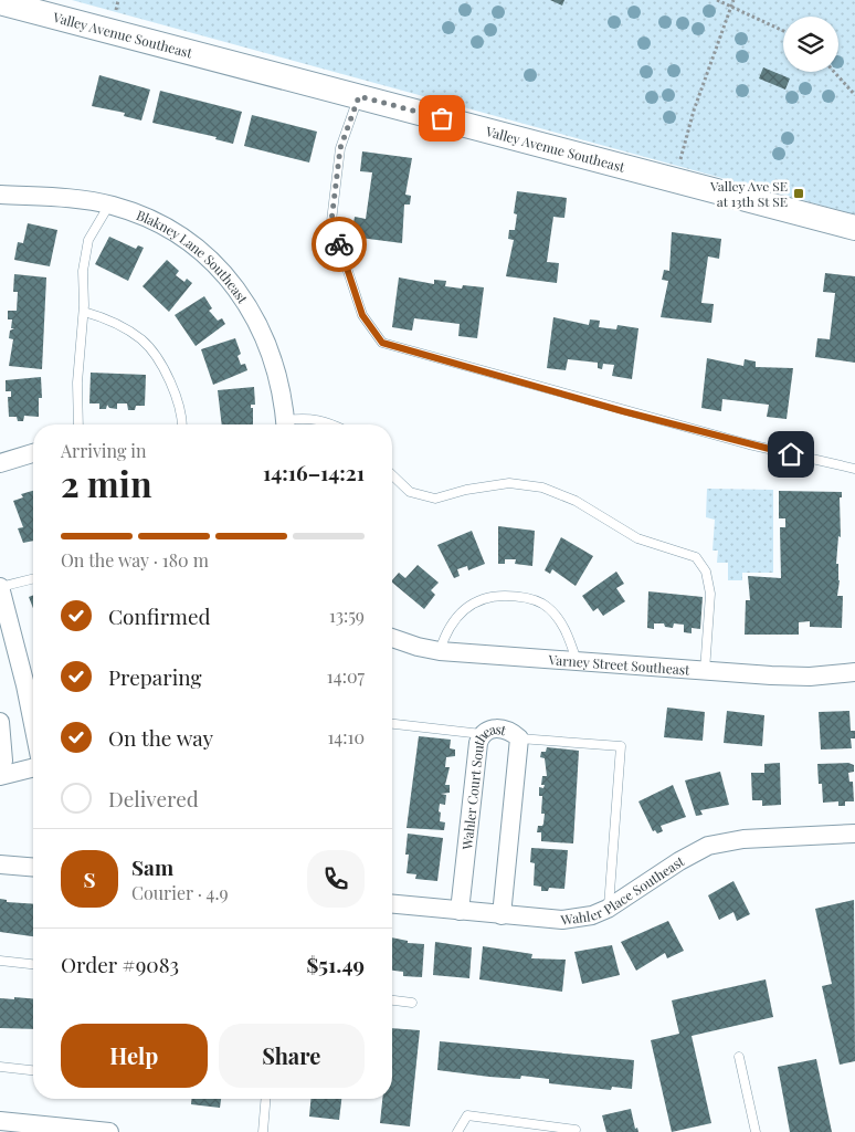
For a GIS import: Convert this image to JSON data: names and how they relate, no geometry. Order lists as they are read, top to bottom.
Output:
{
  "streets": {
    "street": [
      "Valley Avenue Southeast",
      "Blakney Lane Southeast",
      "Varney Street Southeast",
      "Wahler Court Southeast",
      "Wahler Place Southeast"
    ]
  },
  "crossings": [
    ["Wahler Court Southeast", "Wahler Place Southeast"]
  ],
  "places": {
    "transit": ["Valley Ave SE at 13th St SE"]
  },
  "page": {
    "heading": ["2 min", "Arriving in", "14:16–14:21"],
    "panel": [
      "Sam",
      "Courier · 4.9",
      "Order #9083",
      "$51.49"
    ],
    "bar": "On the way · 180 m",
    "list": [
      ["Confirmed", "13:59"],
      ["Preparing", "14:07"],
      ["On the way", "14:10"],
      "Delivered"
    ],
    "round": "S",
    "buttons": ["Help", "Share"]
  }
}
